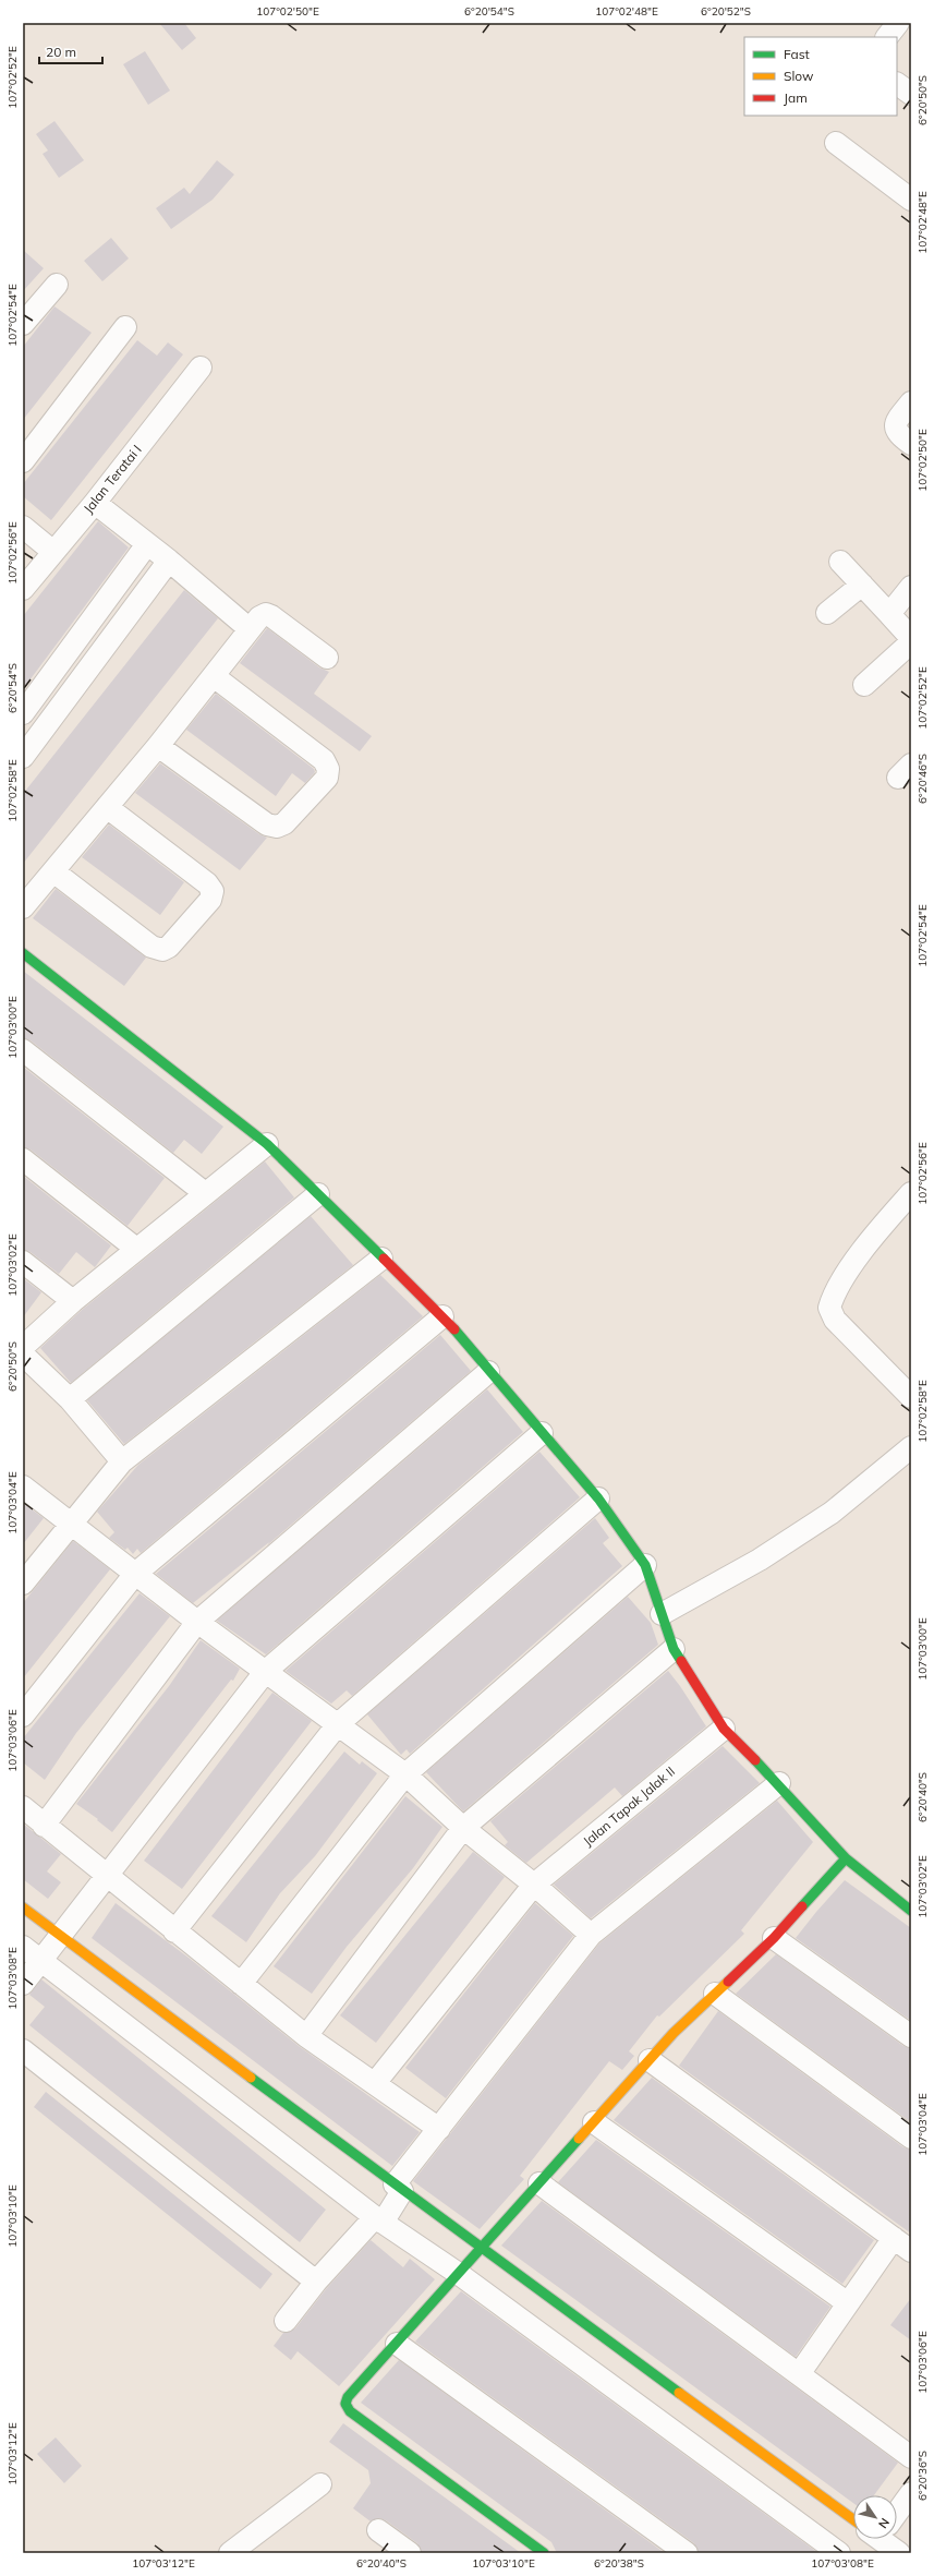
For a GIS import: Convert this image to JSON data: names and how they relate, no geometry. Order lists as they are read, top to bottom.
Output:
{
  "streets": {
    "street": ["Jalan Teratai I", "Jalan Tapak Jalak II"]
  },
  "legend": ["Fast", "Slow", "Jam"],
  "scale_bar": "20 m",
  "north": "bottom right",
  "coordinates": [
    "107°02'50\"E",
    "6°20'54\"S",
    "107°02'48\"E",
    "6°20'52\"S",
    "107°02'52\"E",
    "6°20'50\"S",
    "107°02'54\"E",
    "107°02'56\"E",
    "6°20'46\"S",
    "107°02'58\"E",
    "107°03'00\"E",
    "107°03'02\"E",
    "107°03'04\"E",
    "107°03'06\"E",
    "6°20'40\"S",
    "107°03'08\"E",
    "107°03'10\"E",
    "107°03'12\"E",
    "6°20'36\"S",
    "6°20'38\"S"
  ]
}
